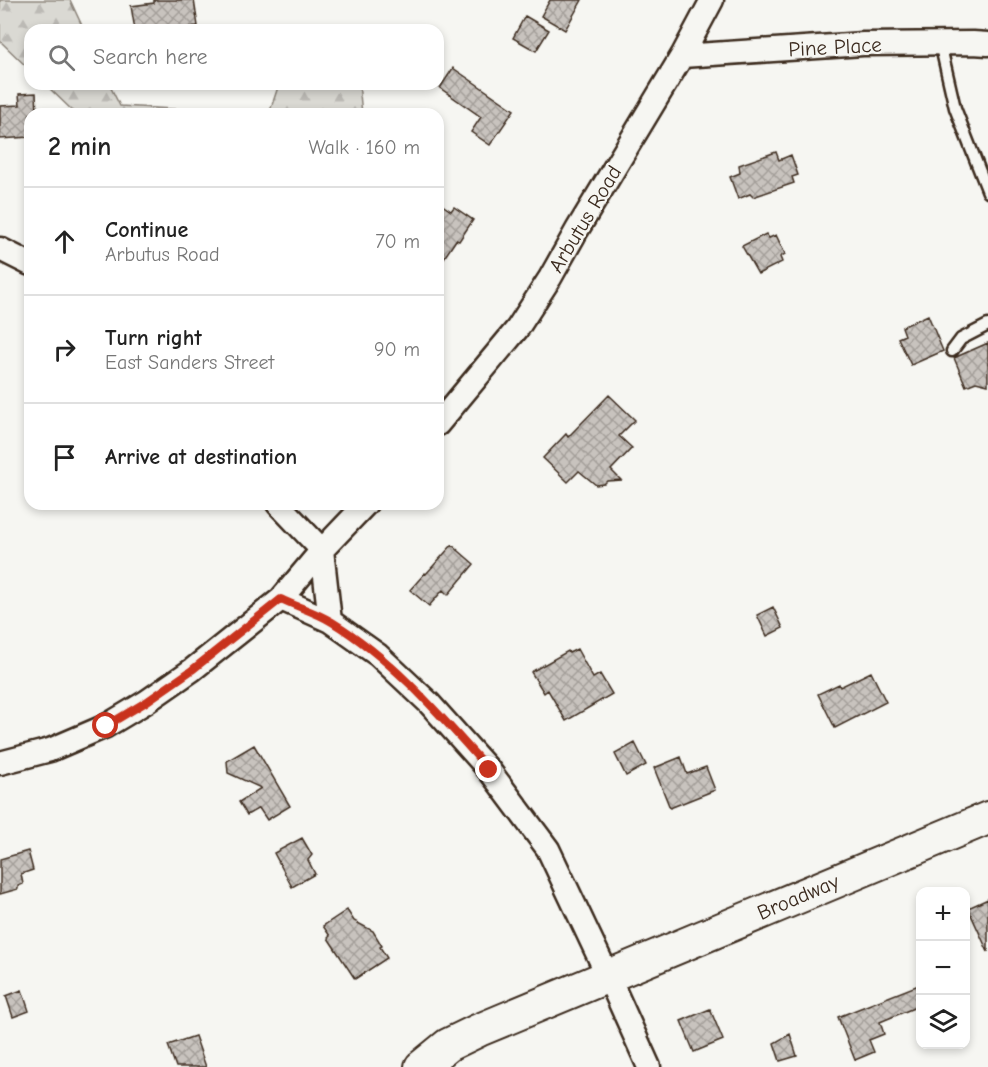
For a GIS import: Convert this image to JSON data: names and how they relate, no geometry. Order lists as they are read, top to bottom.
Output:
{
  "streets": {
    "main road": ["Broadway"],
    "street": ["Pine Place", "Arbutus Road"]
  },
  "crossings": [
    ["Pine Place", "Arbutus Road"]
  ],
  "page": {
    "search": "Search here",
    "heading": ["2 min", "Walk · 160 m"],
    "list": [
      ["Continue", "Arbutus Road", "70 m"],
      ["Turn right", "East Sanders Street", "90 m"],
      "Arrive at destination"
    ],
    "map_buttons": ["+", "−"]
  }
}
